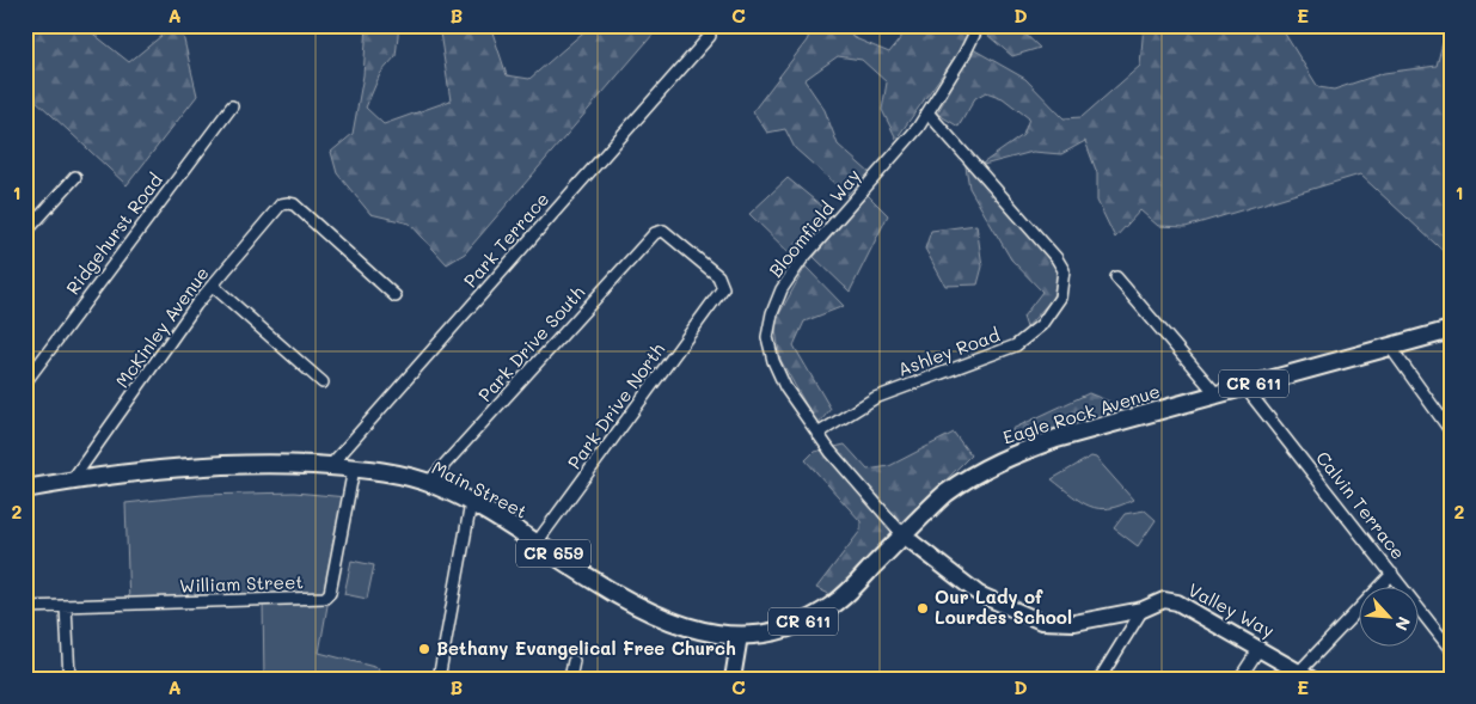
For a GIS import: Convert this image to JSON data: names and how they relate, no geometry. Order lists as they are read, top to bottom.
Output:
{
  "streets": {
    "main road": [
      "CR 611",
      "Eagle Rock Avenue",
      "Main Street",
      "CR 659"
    ],
    "street": [
      "Bloomfield Way",
      "Ridgehurst Road",
      "Park Terrace",
      "McKinley Avenue",
      "Park Drive South",
      "Ashley Road",
      "Park Drive North",
      "Calvin Terrace",
      "William Street",
      "Valley Way"
    ]
  },
  "crossings": [
    ["Bloomfield Way", "Ashley Road"],
    ["Bloomfield Way", "Eagle Rock Avenue"],
    ["Bloomfield Way", "Valley Way"],
    ["Park Terrace", "Main Street"],
    ["McKinley Avenue", "Main Street"],
    ["Park Drive South", "Park Drive North"],
    ["Park Drive South", "Main Street"],
    ["Park Drive North", "Main Street"],
    ["Eagle Rock Avenue", "Main Street"],
    ["Eagle Rock Avenue", "Calvin Terrace"],
    ["Eagle Rock Avenue", "Valley Way"],
    ["Main Street", "William Street"]
  ],
  "places": ["Our Lady of Lourdes School", "Bethany Evangelical Free Church"],
  "north": "bottom right",
  "grid": {
    "columns": [
      "A",
      "B",
      "C",
      "D",
      "E"
    ],
    "rows": ["1", "2"]
  }
}
